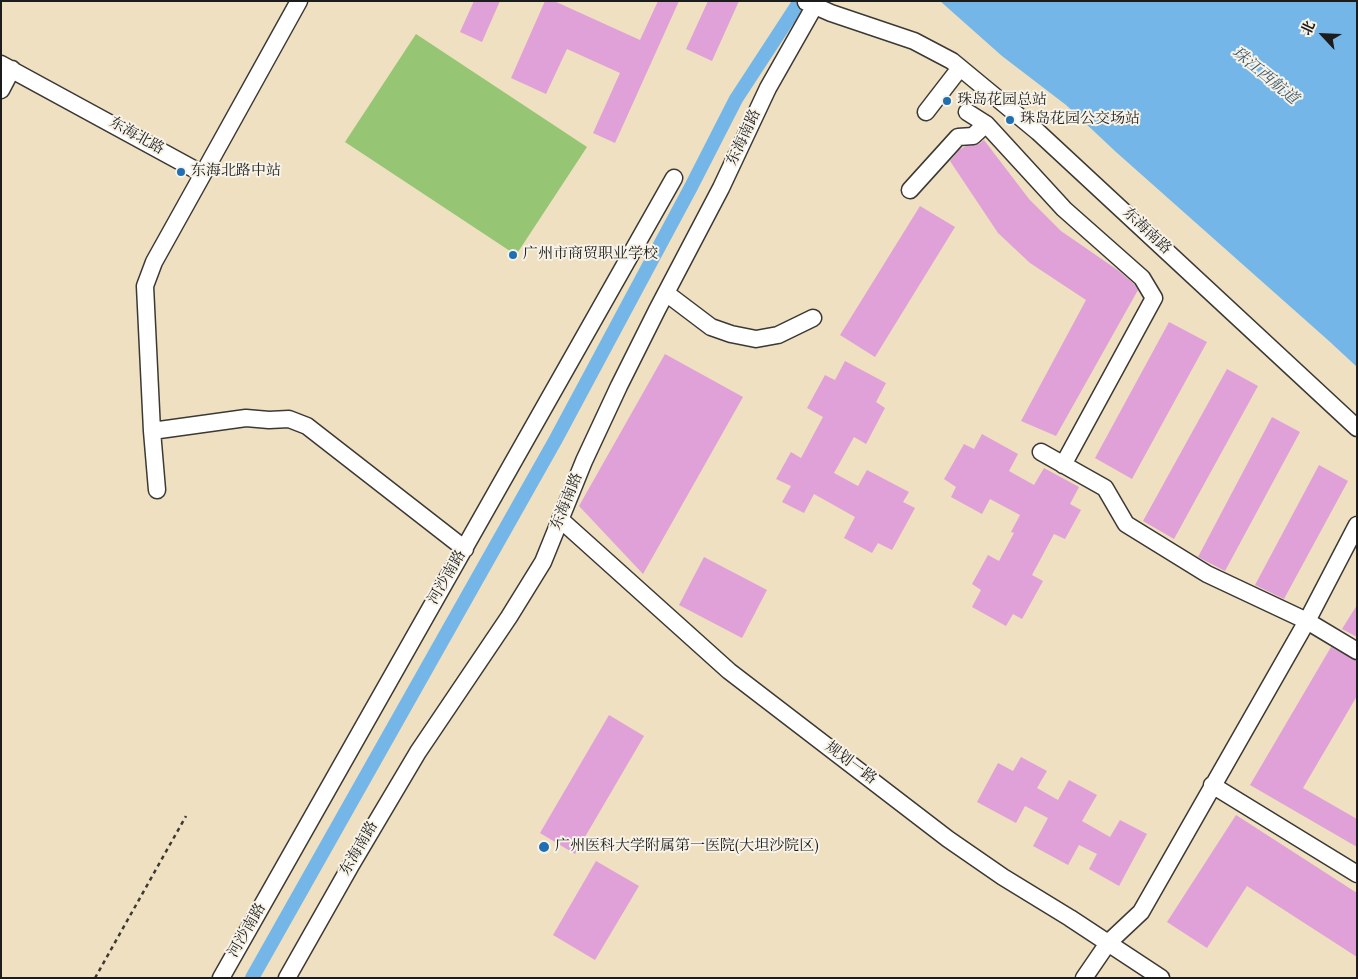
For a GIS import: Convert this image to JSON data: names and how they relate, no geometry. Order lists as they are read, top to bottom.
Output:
{
  "streets": {
    "street": [
      "东海北路",
      "东海南路",
      "河沙南路",
      "规划一路"
    ]
  },
  "crossings": [
    ["东海南路", "规划一路"]
  ],
  "water": ["珠江西航道"],
  "places": [
    "珠岛花园总站",
    "珠岛花园公交场站",
    "东海北路中站",
    "广州市商贸职业学校",
    "广州医科大学附属第一医院(大坦沙院区)"
  ],
  "north": "top left"
}
